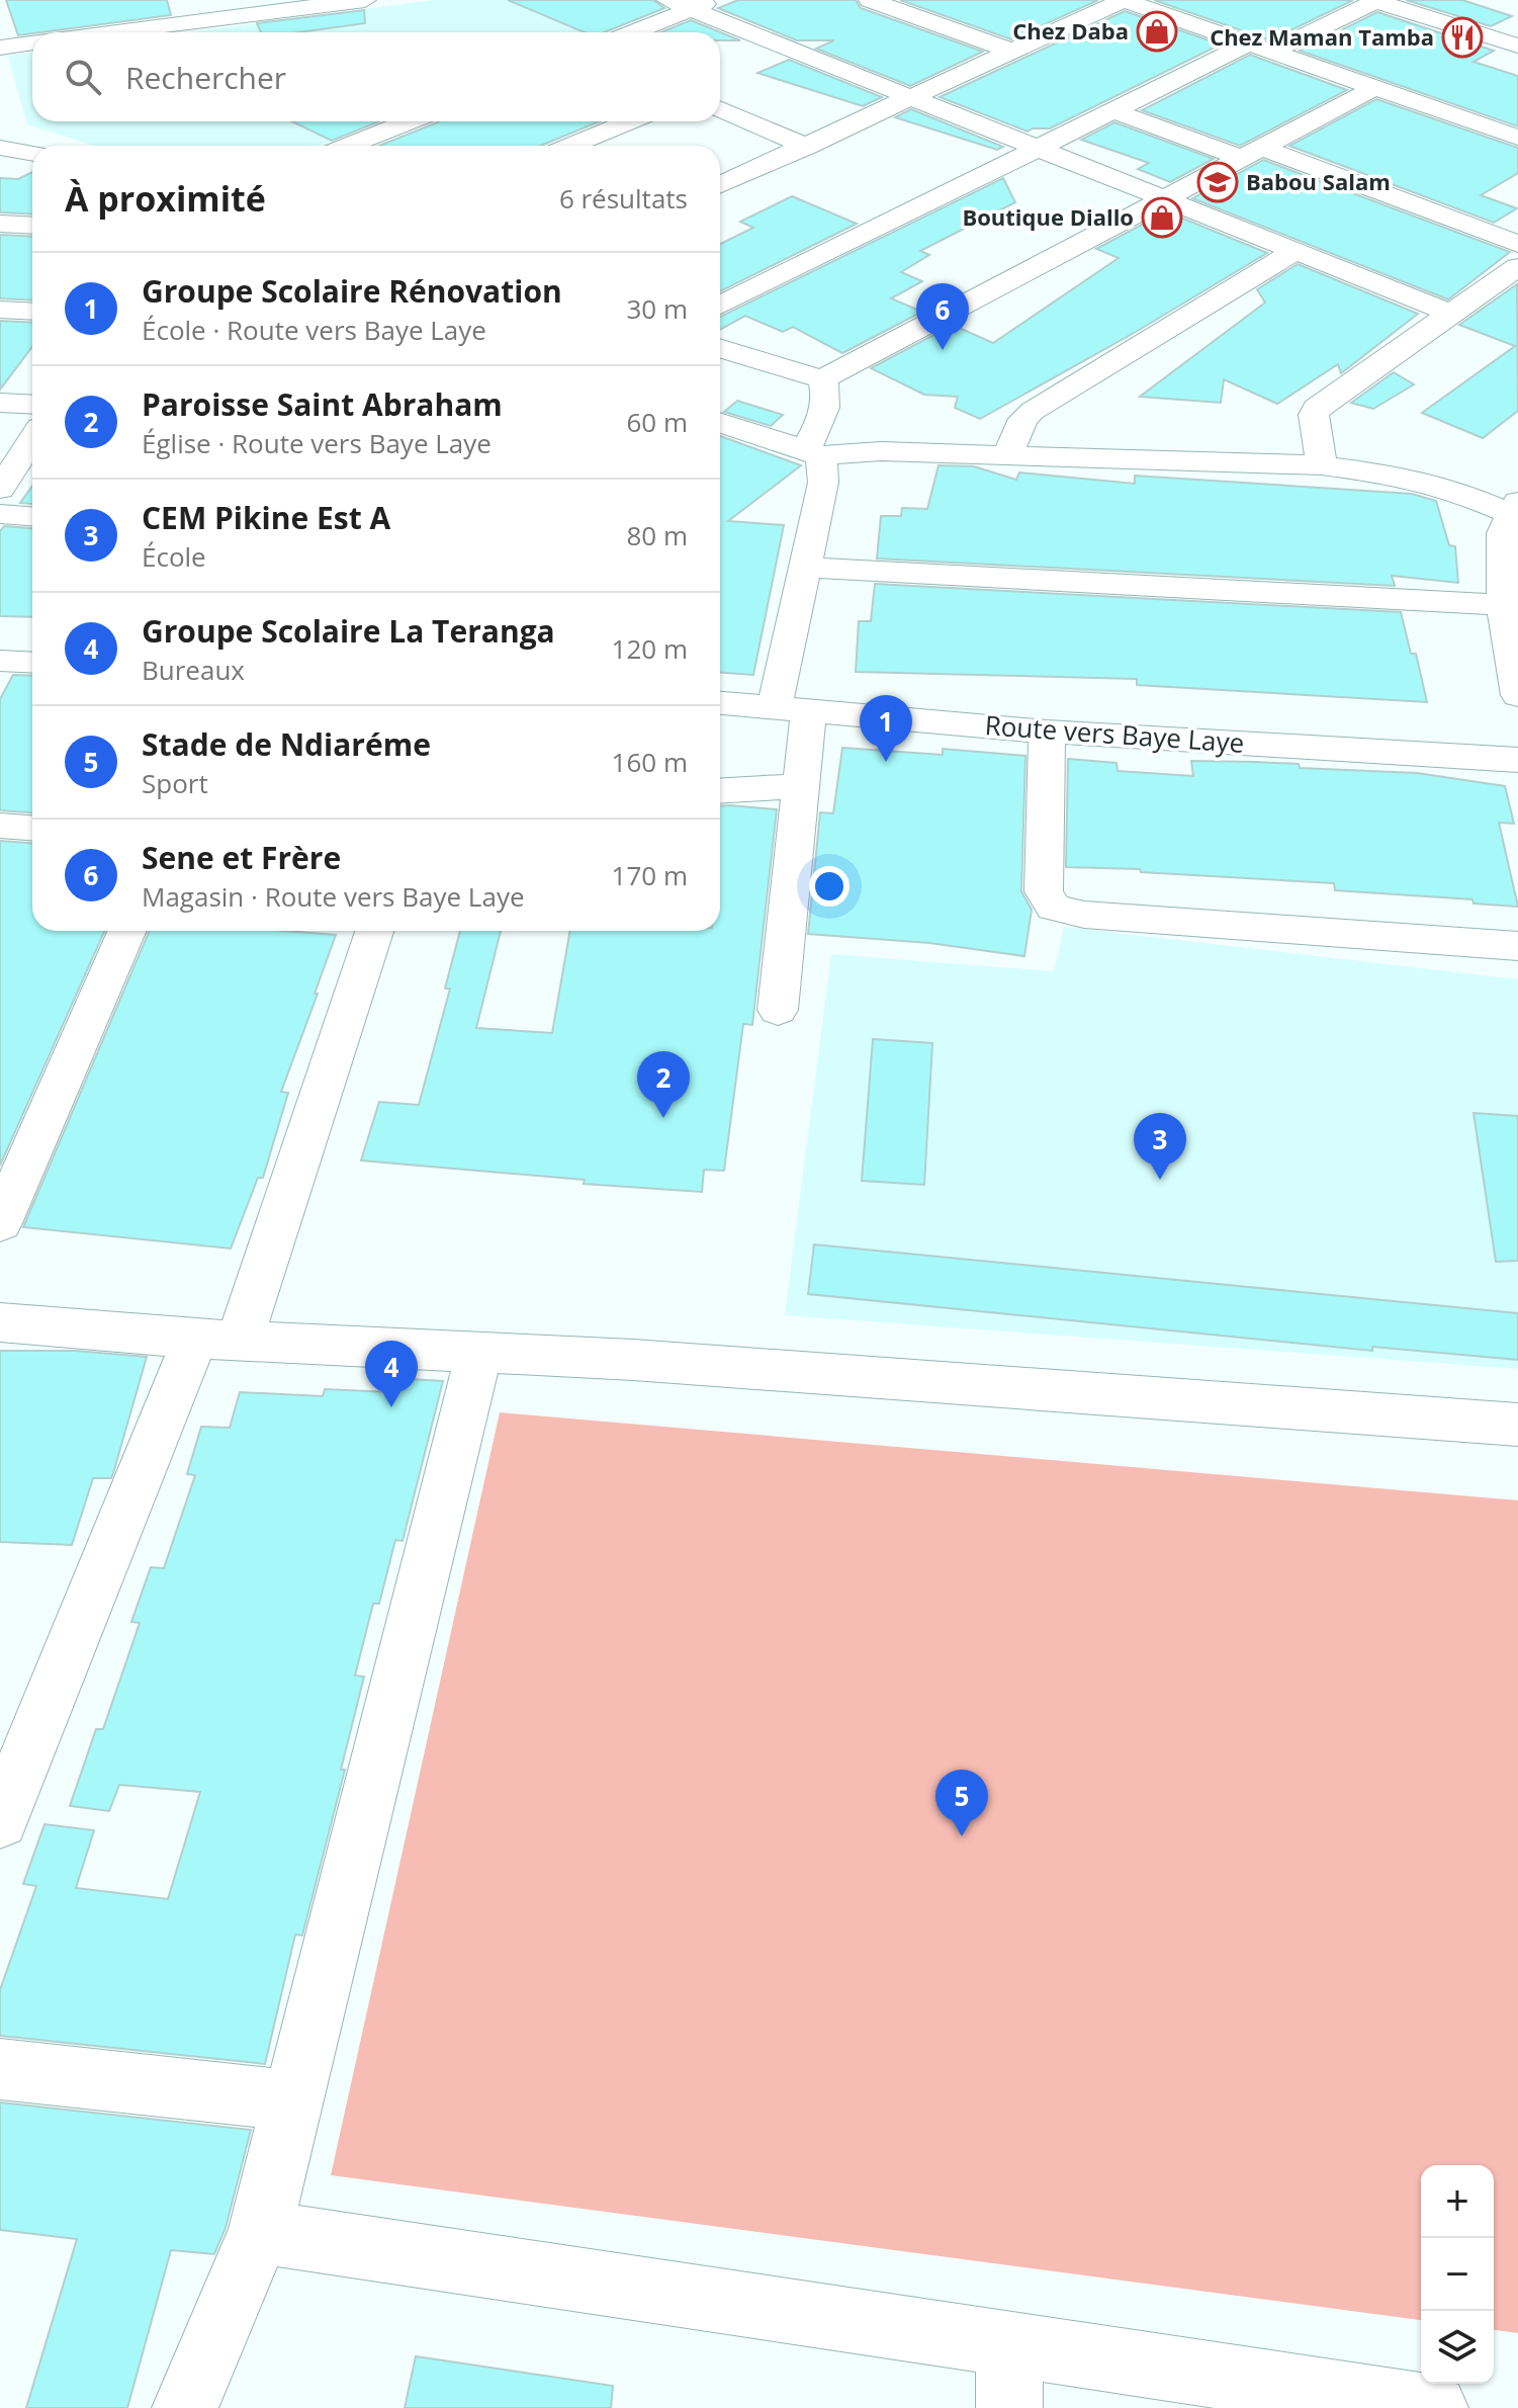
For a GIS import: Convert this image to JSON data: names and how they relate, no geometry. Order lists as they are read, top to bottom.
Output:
{
  "streets": {
    "street": ["Route vers Baye Laye"]
  },
  "places": {
    "shop": ["Chez Daba", "Boutique Diallo"],
    "restaurant": ["Chez Maman Tamba"],
    "school or university": ["Babou Salam"]
  },
  "page": {
    "search": "Rechercher",
    "heading": ["À proximité", "6 résultats"],
    "list": [
      {
        "mark": "1",
        "name": "Groupe Scolaire Rénovation",
        "note": "École · Route vers Baye Laye",
        "value": "30 m"
      },
      {
        "mark": "2",
        "name": "Paroisse Saint Abraham",
        "note": "Église · Route vers Baye Laye",
        "value": "60 m"
      },
      {
        "mark": "3",
        "name": "CEM Pikine Est A",
        "note": "École",
        "value": "80 m"
      },
      {
        "mark": "4",
        "name": "Groupe Scolaire La Teranga",
        "note": "Bureaux",
        "value": "120 m"
      },
      {
        "mark": "5",
        "name": "Stade de Ndiaréme",
        "note": "Sport",
        "value": "160 m"
      },
      {
        "mark": "6",
        "name": "Sene et Frère",
        "note": "Magasin · Route vers Baye Laye",
        "value": "170 m"
      }
    ],
    "pins": [
      "6",
      "1",
      "2",
      "3",
      "4",
      "5"
    ],
    "map_buttons": ["+", "−"]
  }
}
